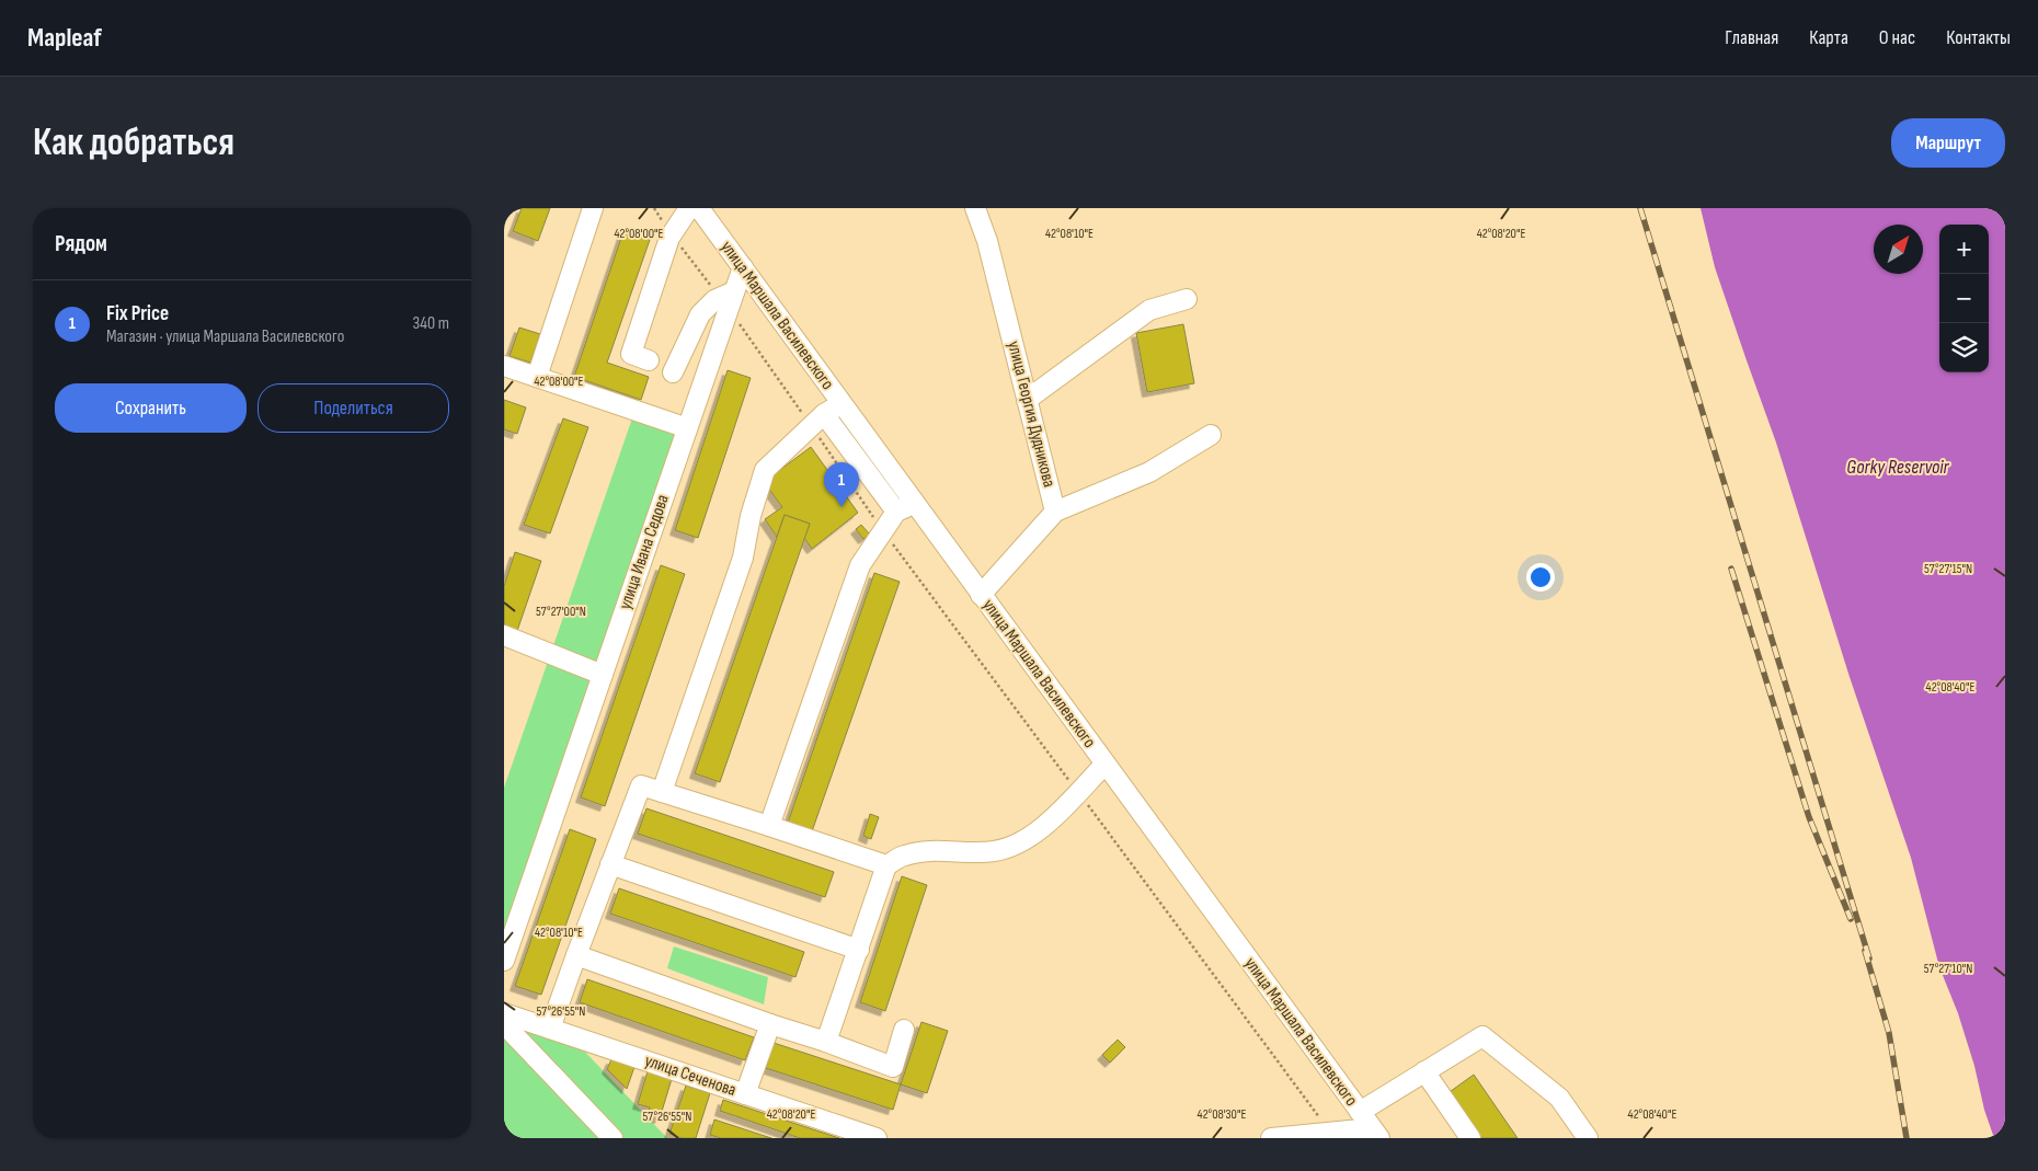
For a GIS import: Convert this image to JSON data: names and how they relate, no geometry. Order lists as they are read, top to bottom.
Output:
{
  "streets": {
    "street": [
      "улица Маршала Василевского",
      "улица Георгия Дудникова",
      "улица Ивана Седова",
      "улица Сеченова"
    ]
  },
  "crossings": [
    ["улица Маршала Василевского", "улица Георгия Дудникова"],
    ["улица Маршала Василевского", "улица Ивана Седова"]
  ],
  "water": ["Gorky Reservoir"],
  "north": "top right",
  "page": {
    "header": "Mapleaf",
    "nav": [
      "Главная",
      "Карта",
      "О нас",
      "Контакты"
    ],
    "buttons": [
      "Маршрут",
      ["Сохранить", "Поделиться"]
    ],
    "title": "Как добраться",
    "heading": "Рядом",
    "map_buttons": ["+", "−"],
    "list": [
      {
        "mark": "1",
        "name": "Fix Price",
        "note": "Магазин · улица Маршала Василевского",
        "value": "340 m"
      }
    ],
    "pins": "1"
  },
  "coordinates": [
    "42°08'00\"E",
    "42°08'20\"E",
    "42°08'10\"E",
    "57°27'15\"N",
    "57°27'00\"N",
    "42°08'40\"E",
    "57°27'10\"N",
    "57°26'55\"N",
    "42°08'30\"E"
  ]
}
